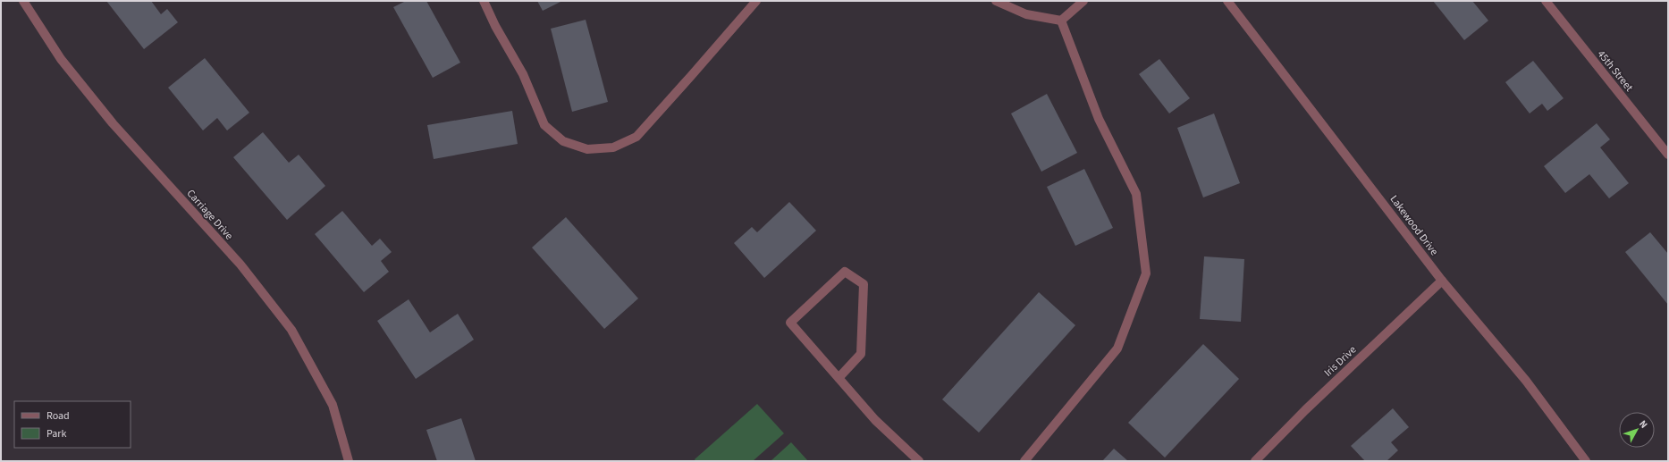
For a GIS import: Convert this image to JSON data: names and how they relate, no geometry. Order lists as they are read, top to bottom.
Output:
{
  "streets": {
    "street": [
      "45th Street",
      "Carriage Drive",
      "Lakewood Drive",
      "Iris Drive"
    ]
  },
  "crossings": [
    ["Lakewood Drive", "Iris Drive"]
  ],
  "legend": ["Road", "Park"],
  "north": "top right"
}
